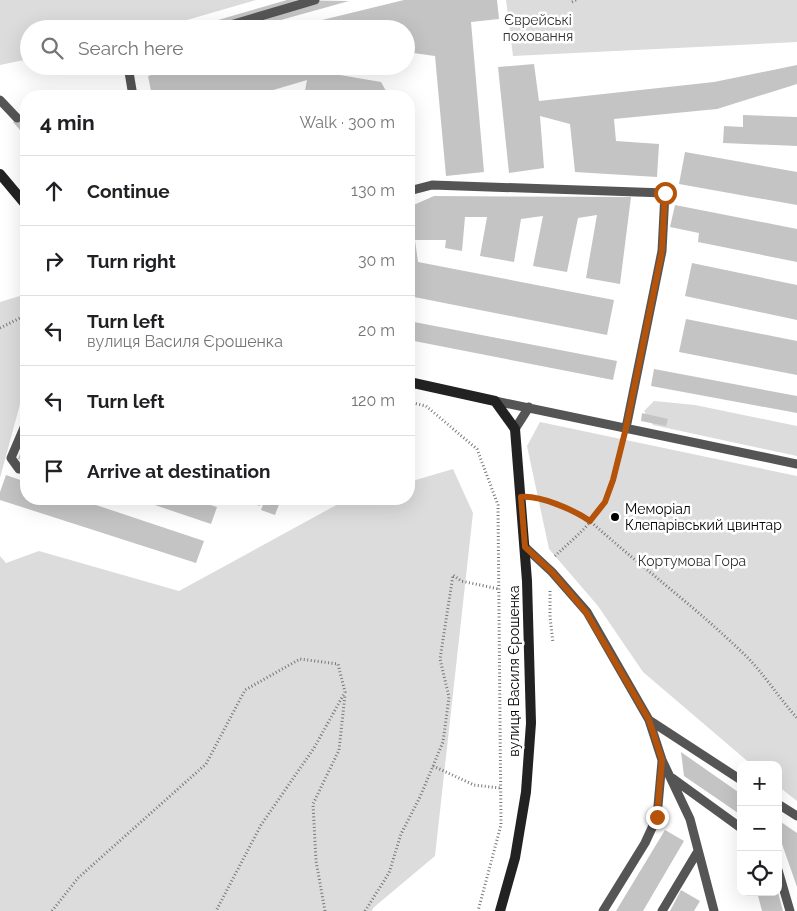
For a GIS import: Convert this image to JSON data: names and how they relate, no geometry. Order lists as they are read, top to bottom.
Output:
{
  "streets": {
    "main road": ["вулиця Василя Єрошенка"]
  },
  "parks": ["Єврейські поховання", "Кортумова Гора"],
  "places": ["Меморіал Клепарівський цвинтар"],
  "page": {
    "search": "Search here",
    "heading": ["4 min", "Walk · 300 m"],
    "list": [
      ["Continue", "130 m"],
      ["Turn right", "30 m"],
      ["Turn left", "вулиця Василя Єрошенка", "20 m"],
      ["Turn left", "120 m"],
      "Arrive at destination"
    ],
    "map_buttons": ["+", "−"]
  }
}
